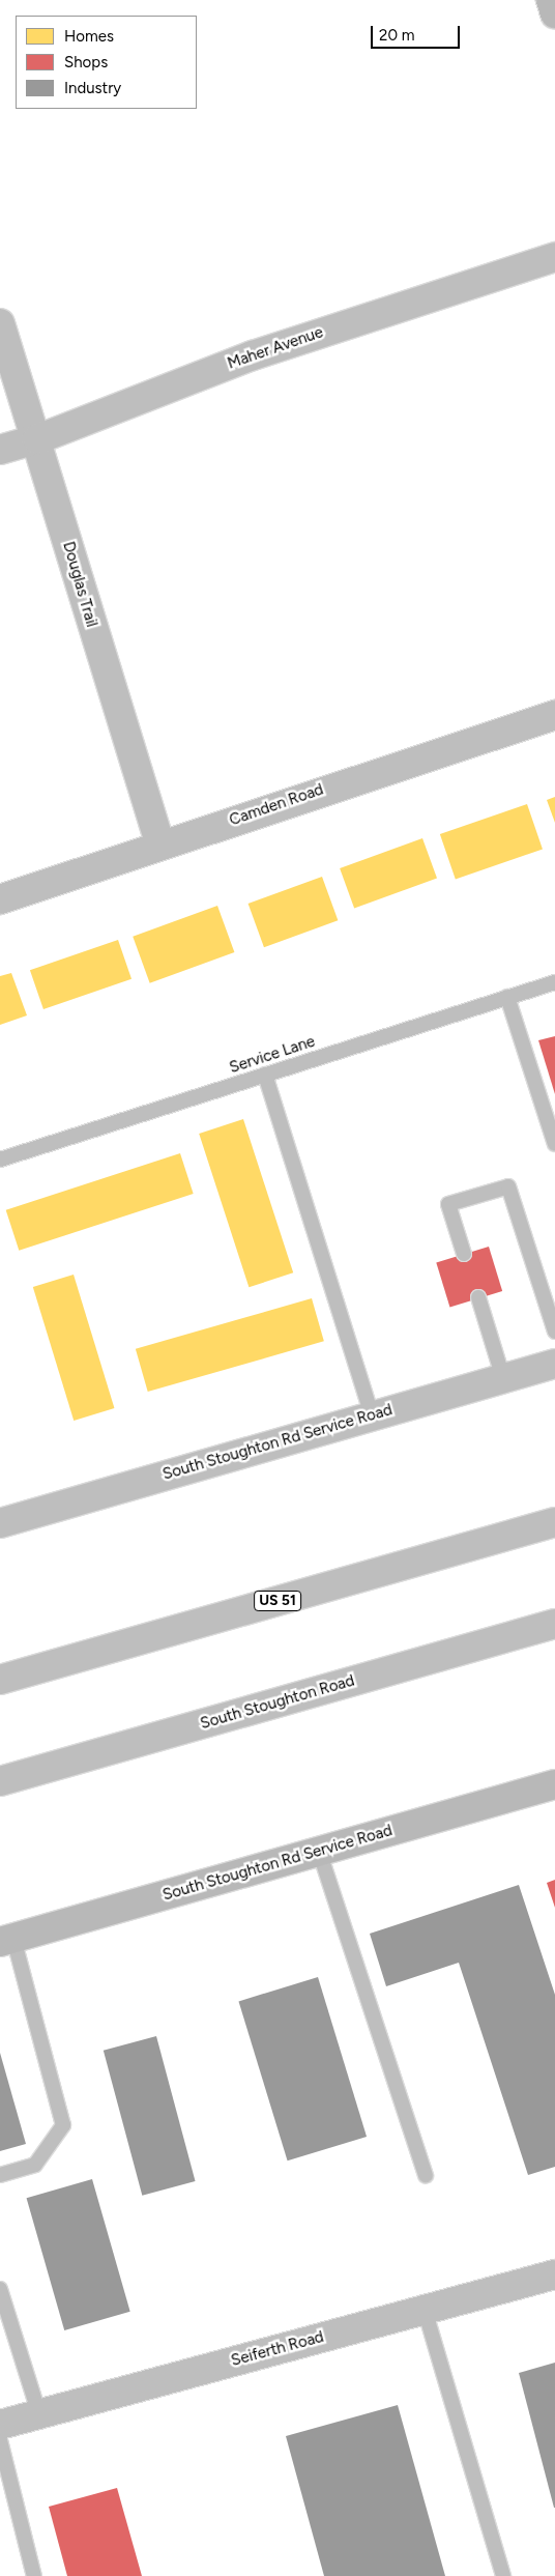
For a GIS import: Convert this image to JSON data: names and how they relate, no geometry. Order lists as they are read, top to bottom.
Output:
{
  "streets": {
    "street": [
      "Maher Avenue",
      "Douglas Trail",
      "Camden Road",
      "South Stoughton Rd Service Road",
      "US 51",
      "South Stoughton Road",
      "Seiferth Road"
    ],
    "lane": ["Service Lane"]
  },
  "crossings": [
    ["Maher Avenue", "Douglas Trail"],
    ["Douglas Trail", "Camden Road"]
  ],
  "legend": ["Homes", "Shops", "Industry"],
  "scale_bar": "20 m"
}
